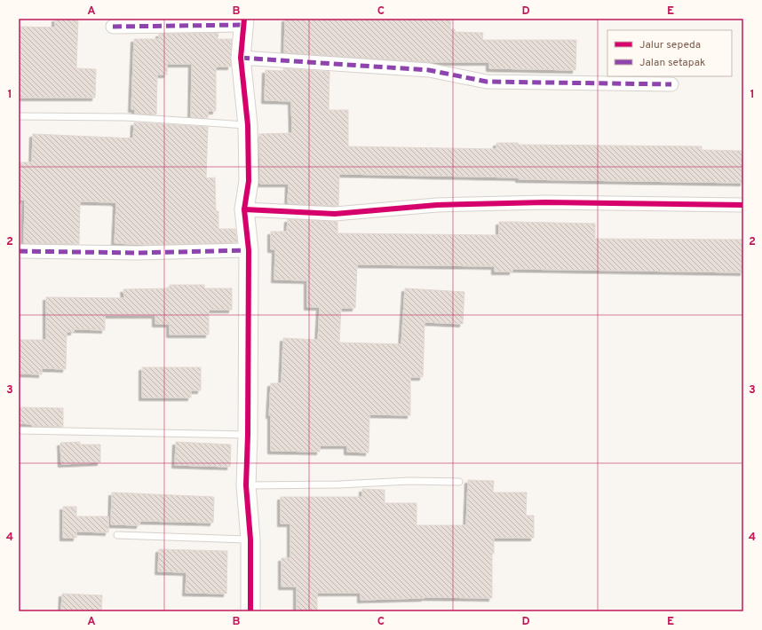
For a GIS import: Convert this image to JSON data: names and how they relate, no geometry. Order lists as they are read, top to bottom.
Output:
{
  "legend": ["Jalur sepeda", "Jalan setapak"],
  "grid": {
    "columns": [
      "A",
      "B",
      "C",
      "D",
      "E"
    ],
    "rows": [
      "1",
      "2",
      "3",
      "4"
    ]
  }
}
